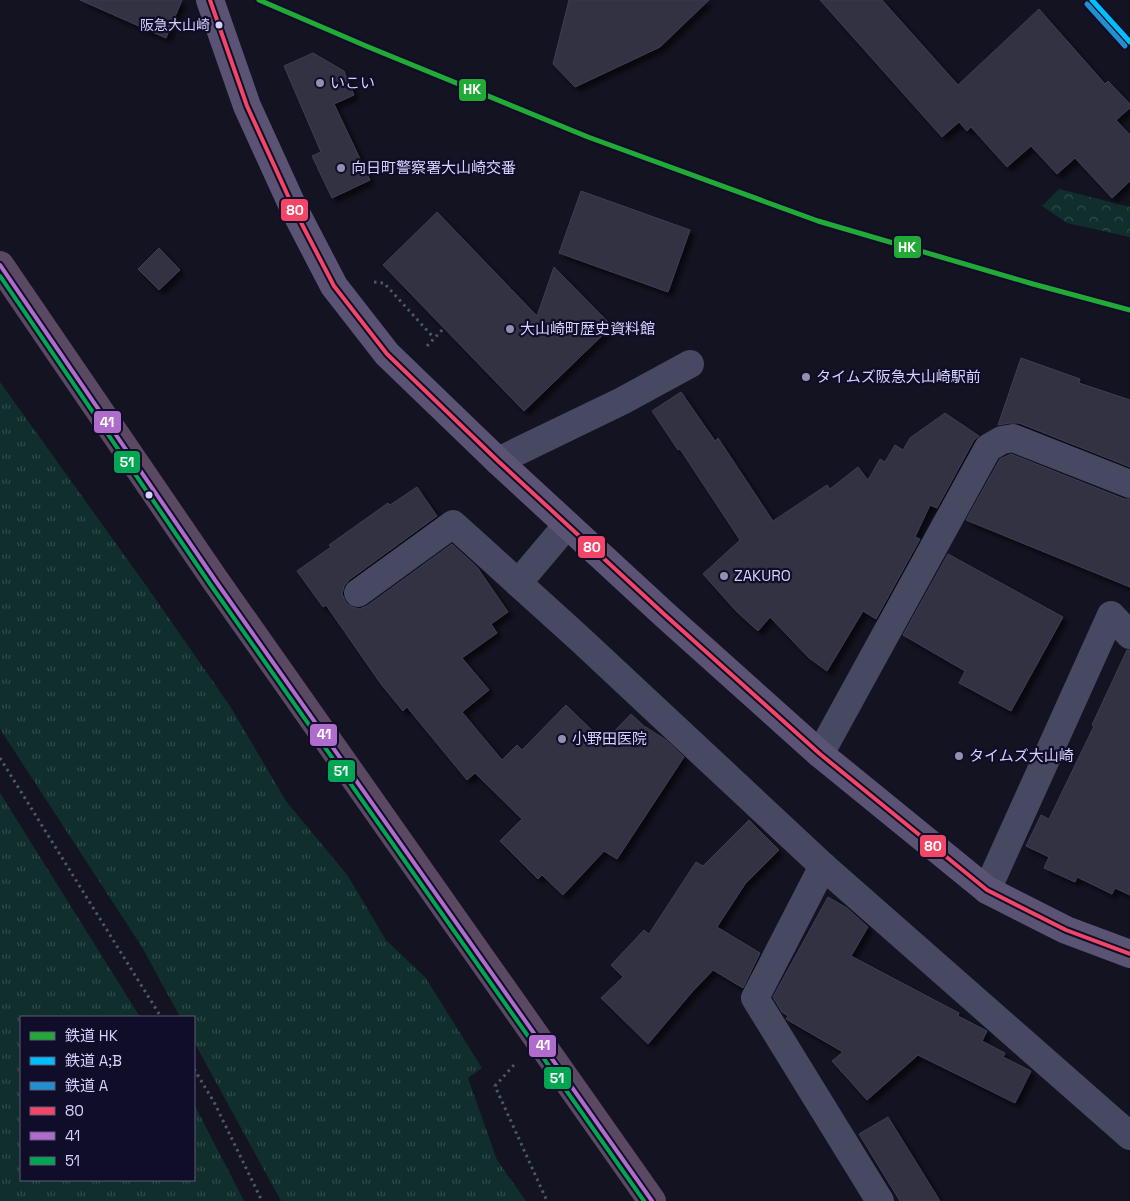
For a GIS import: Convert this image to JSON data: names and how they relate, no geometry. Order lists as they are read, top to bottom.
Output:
{
  "places": [
    "阪急大山崎",
    "いこい",
    "向日町警察署大山崎交番",
    "大山崎町歴史資料館",
    "タイムズ阪急大山崎駅前",
    "ZAKURO",
    "小野田医院",
    "タイムズ大山崎"
  ],
  "lines": [
    "rail line HK",
    "rail line A;B",
    "transit line 80",
    "rail line A",
    "transit line 41",
    "transit line 51"
  ],
  "legend": [
    "鉄道 HK",
    "鉄道 A;B",
    "鉄道 A",
    "80",
    "41",
    "51"
  ]
}
